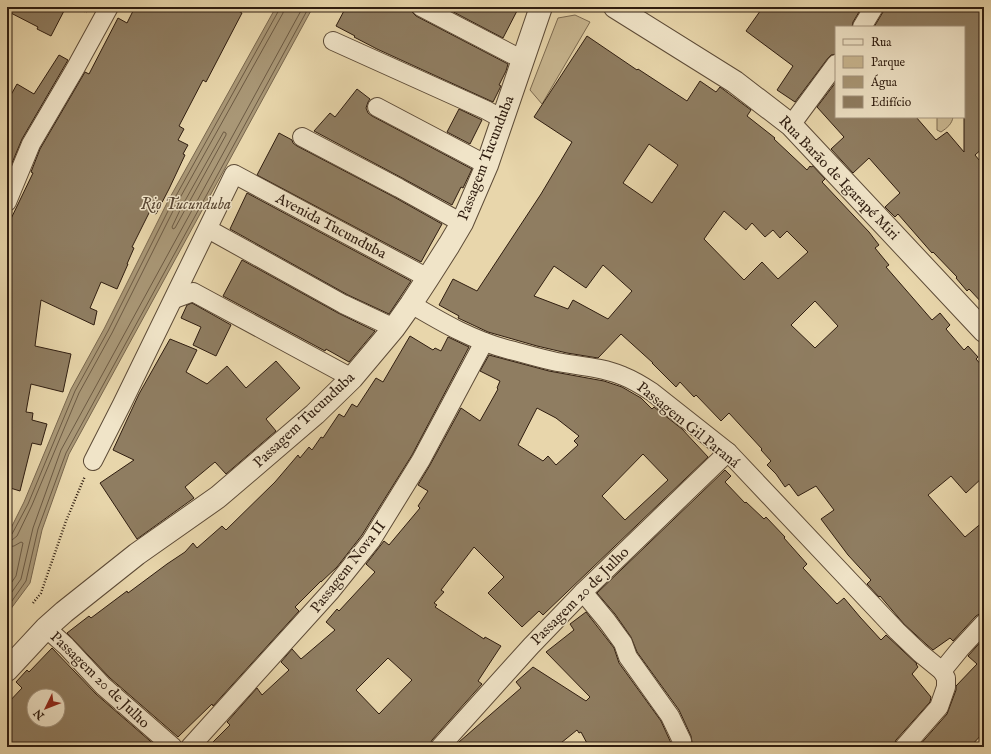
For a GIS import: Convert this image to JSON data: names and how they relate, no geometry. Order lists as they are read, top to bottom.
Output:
{
  "streets": {
    "street": [
      "Passagem Tucunduba",
      "Rua Barão de Igarapé Miri",
      "Avenida Tucunduba",
      "Passagem Gil Paraná",
      "Passagem Nova II",
      "Passagem 20 de Julho"
    ]
  },
  "crossings": [
    ["Passagem Tucunduba", "Avenida Tucunduba"],
    ["Passagem Tucunduba", "Passagem Gil Paraná"],
    ["Passagem Tucunduba", "Passagem 20 de Julho"],
    ["Passagem Gil Paraná", "Passagem Nova II"],
    ["Passagem Gil Paraná", "Passagem 20 de Julho"]
  ],
  "water": ["Rio Tucunduba"],
  "legend": [
    "Rua",
    "Parque",
    "Água",
    "Edifício"
  ],
  "north": "bottom left"
}
